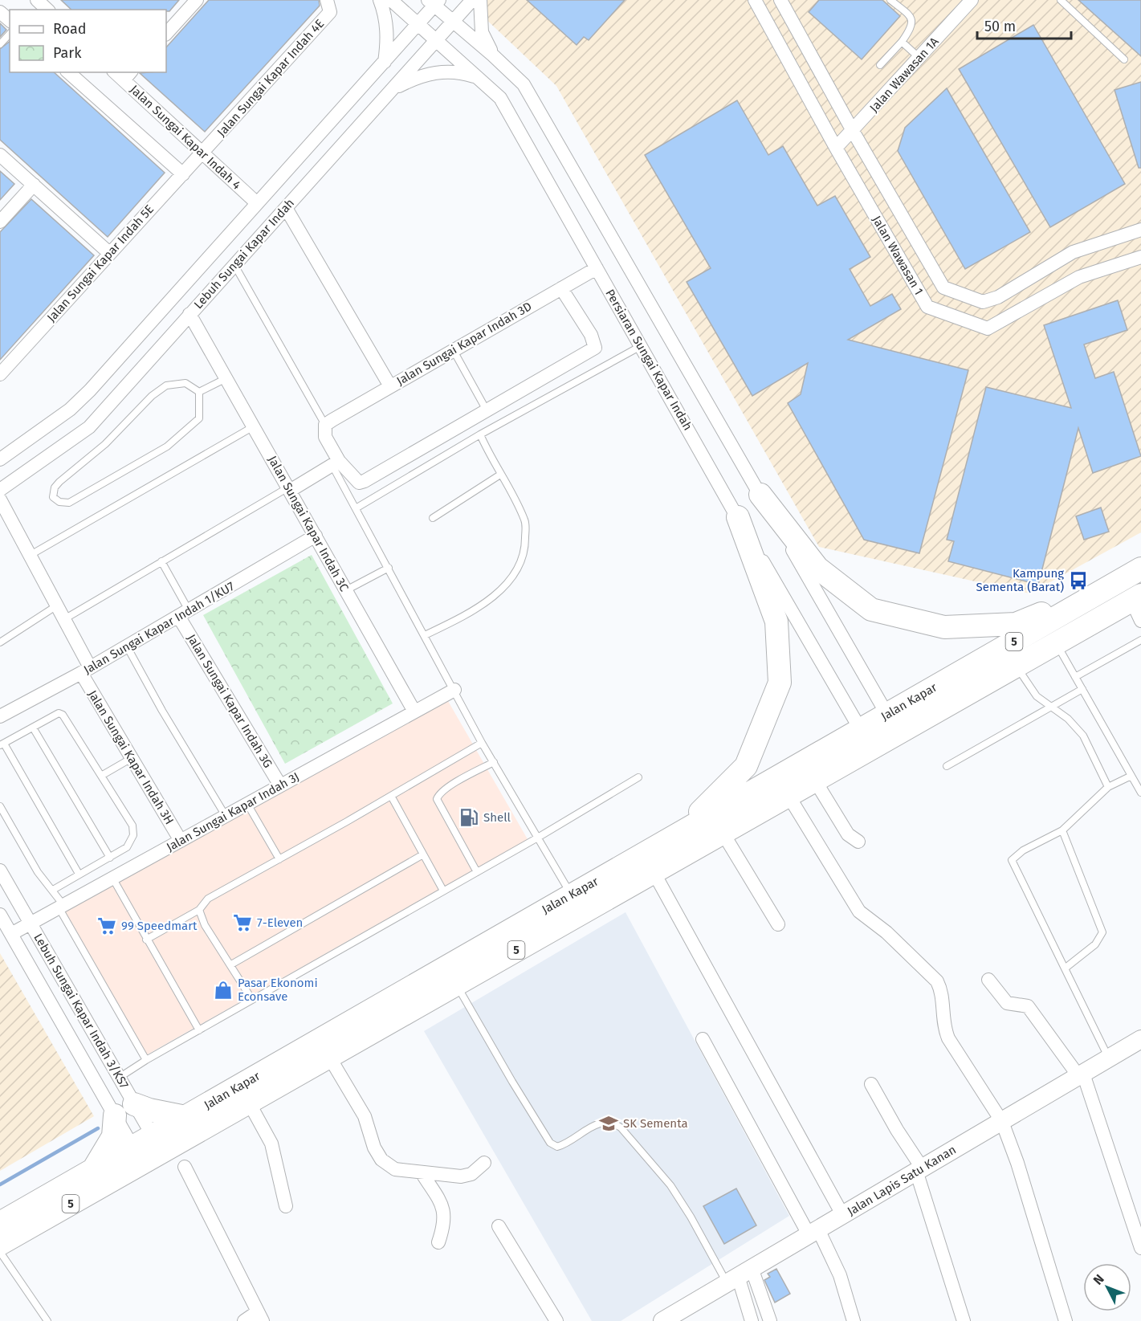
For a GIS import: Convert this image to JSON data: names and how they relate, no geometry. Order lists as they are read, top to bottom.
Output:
{
  "streets": {
    "highway": ["5", "Jalan Kapar"],
    "street": [
      "Jalan Wawasan 1A",
      "Jalan Sungai Kapar Indah 4E",
      "Jalan Sungai Kapar Indah 4",
      "Lebuh Sungai Kapar Indah",
      "Jalan Wawasan 1",
      "Jalan Sungai Kapar Indah 5E",
      "Jalan Sungai Kapar Indah 3D",
      "Persiaran Sungai Kapar Indah",
      "Jalan Sungai Kapar Indah 3C",
      "Jalan Sungai Kapar Indah 1/KU7",
      "Jalan Sungai Kapar Indah 3G",
      "Jalan Sungai Kapar Indah 3H",
      "Jalan Sungai Kapar Indah 3J",
      "Lebuh Sungai Kapar Indah 3/KS7",
      "Jalan Lapis Satu Kanan"
    ]
  },
  "crossings": [
    ["Jalan Wawasan 1A", "Jalan Wawasan 1"],
    ["Jalan Sungai Kapar Indah 4E", "Jalan Sungai Kapar Indah 4"],
    ["Jalan Sungai Kapar Indah 4E", "Jalan Sungai Kapar Indah 5E"],
    ["Jalan Sungai Kapar Indah 4", "Lebuh Sungai Kapar Indah"],
    ["Jalan Sungai Kapar Indah 4", "Jalan Sungai Kapar Indah 5E"],
    ["Lebuh Sungai Kapar Indah", "Persiaran Sungai Kapar Indah"],
    ["Lebuh Sungai Kapar Indah", "Jalan Sungai Kapar Indah 3C"],
    ["Jalan Sungai Kapar Indah 3D", "Persiaran Sungai Kapar Indah"],
    ["Persiaran Sungai Kapar Indah", "Jalan Kapar"],
    ["Jalan Sungai Kapar Indah 3C", "Jalan Sungai Kapar Indah 1/KU7"],
    ["Jalan Sungai Kapar Indah 3C", "Jalan Sungai Kapar Indah 3J"],
    ["Jalan Sungai Kapar Indah 1/KU7", "Jalan Sungai Kapar Indah 3G"],
    ["Jalan Sungai Kapar Indah 1/KU7", "Jalan Sungai Kapar Indah 3H"],
    ["Jalan Sungai Kapar Indah 3G", "Jalan Sungai Kapar Indah 3J"],
    ["Jalan Kapar", "Lebuh Sungai Kapar Indah 3/KS7"],
    ["Jalan Sungai Kapar Indah 3H", "Jalan Sungai Kapar Indah 3J"],
    ["Jalan Sungai Kapar Indah 3J", "Lebuh Sungai Kapar Indah 3/KS7"]
  ],
  "places": {
    "bus stop": ["Kampung Sementa (Barat)"],
    "fuel station": ["Shell"],
    "supermarket": ["7-Eleven", "99 Speedmart"],
    "shop": ["Pasar Ekonomi Econsave"],
    "school or university": ["SK Sementa"]
  },
  "legend": ["Road", "Park"],
  "scale_bar": "50 m",
  "north": "top left"
}
